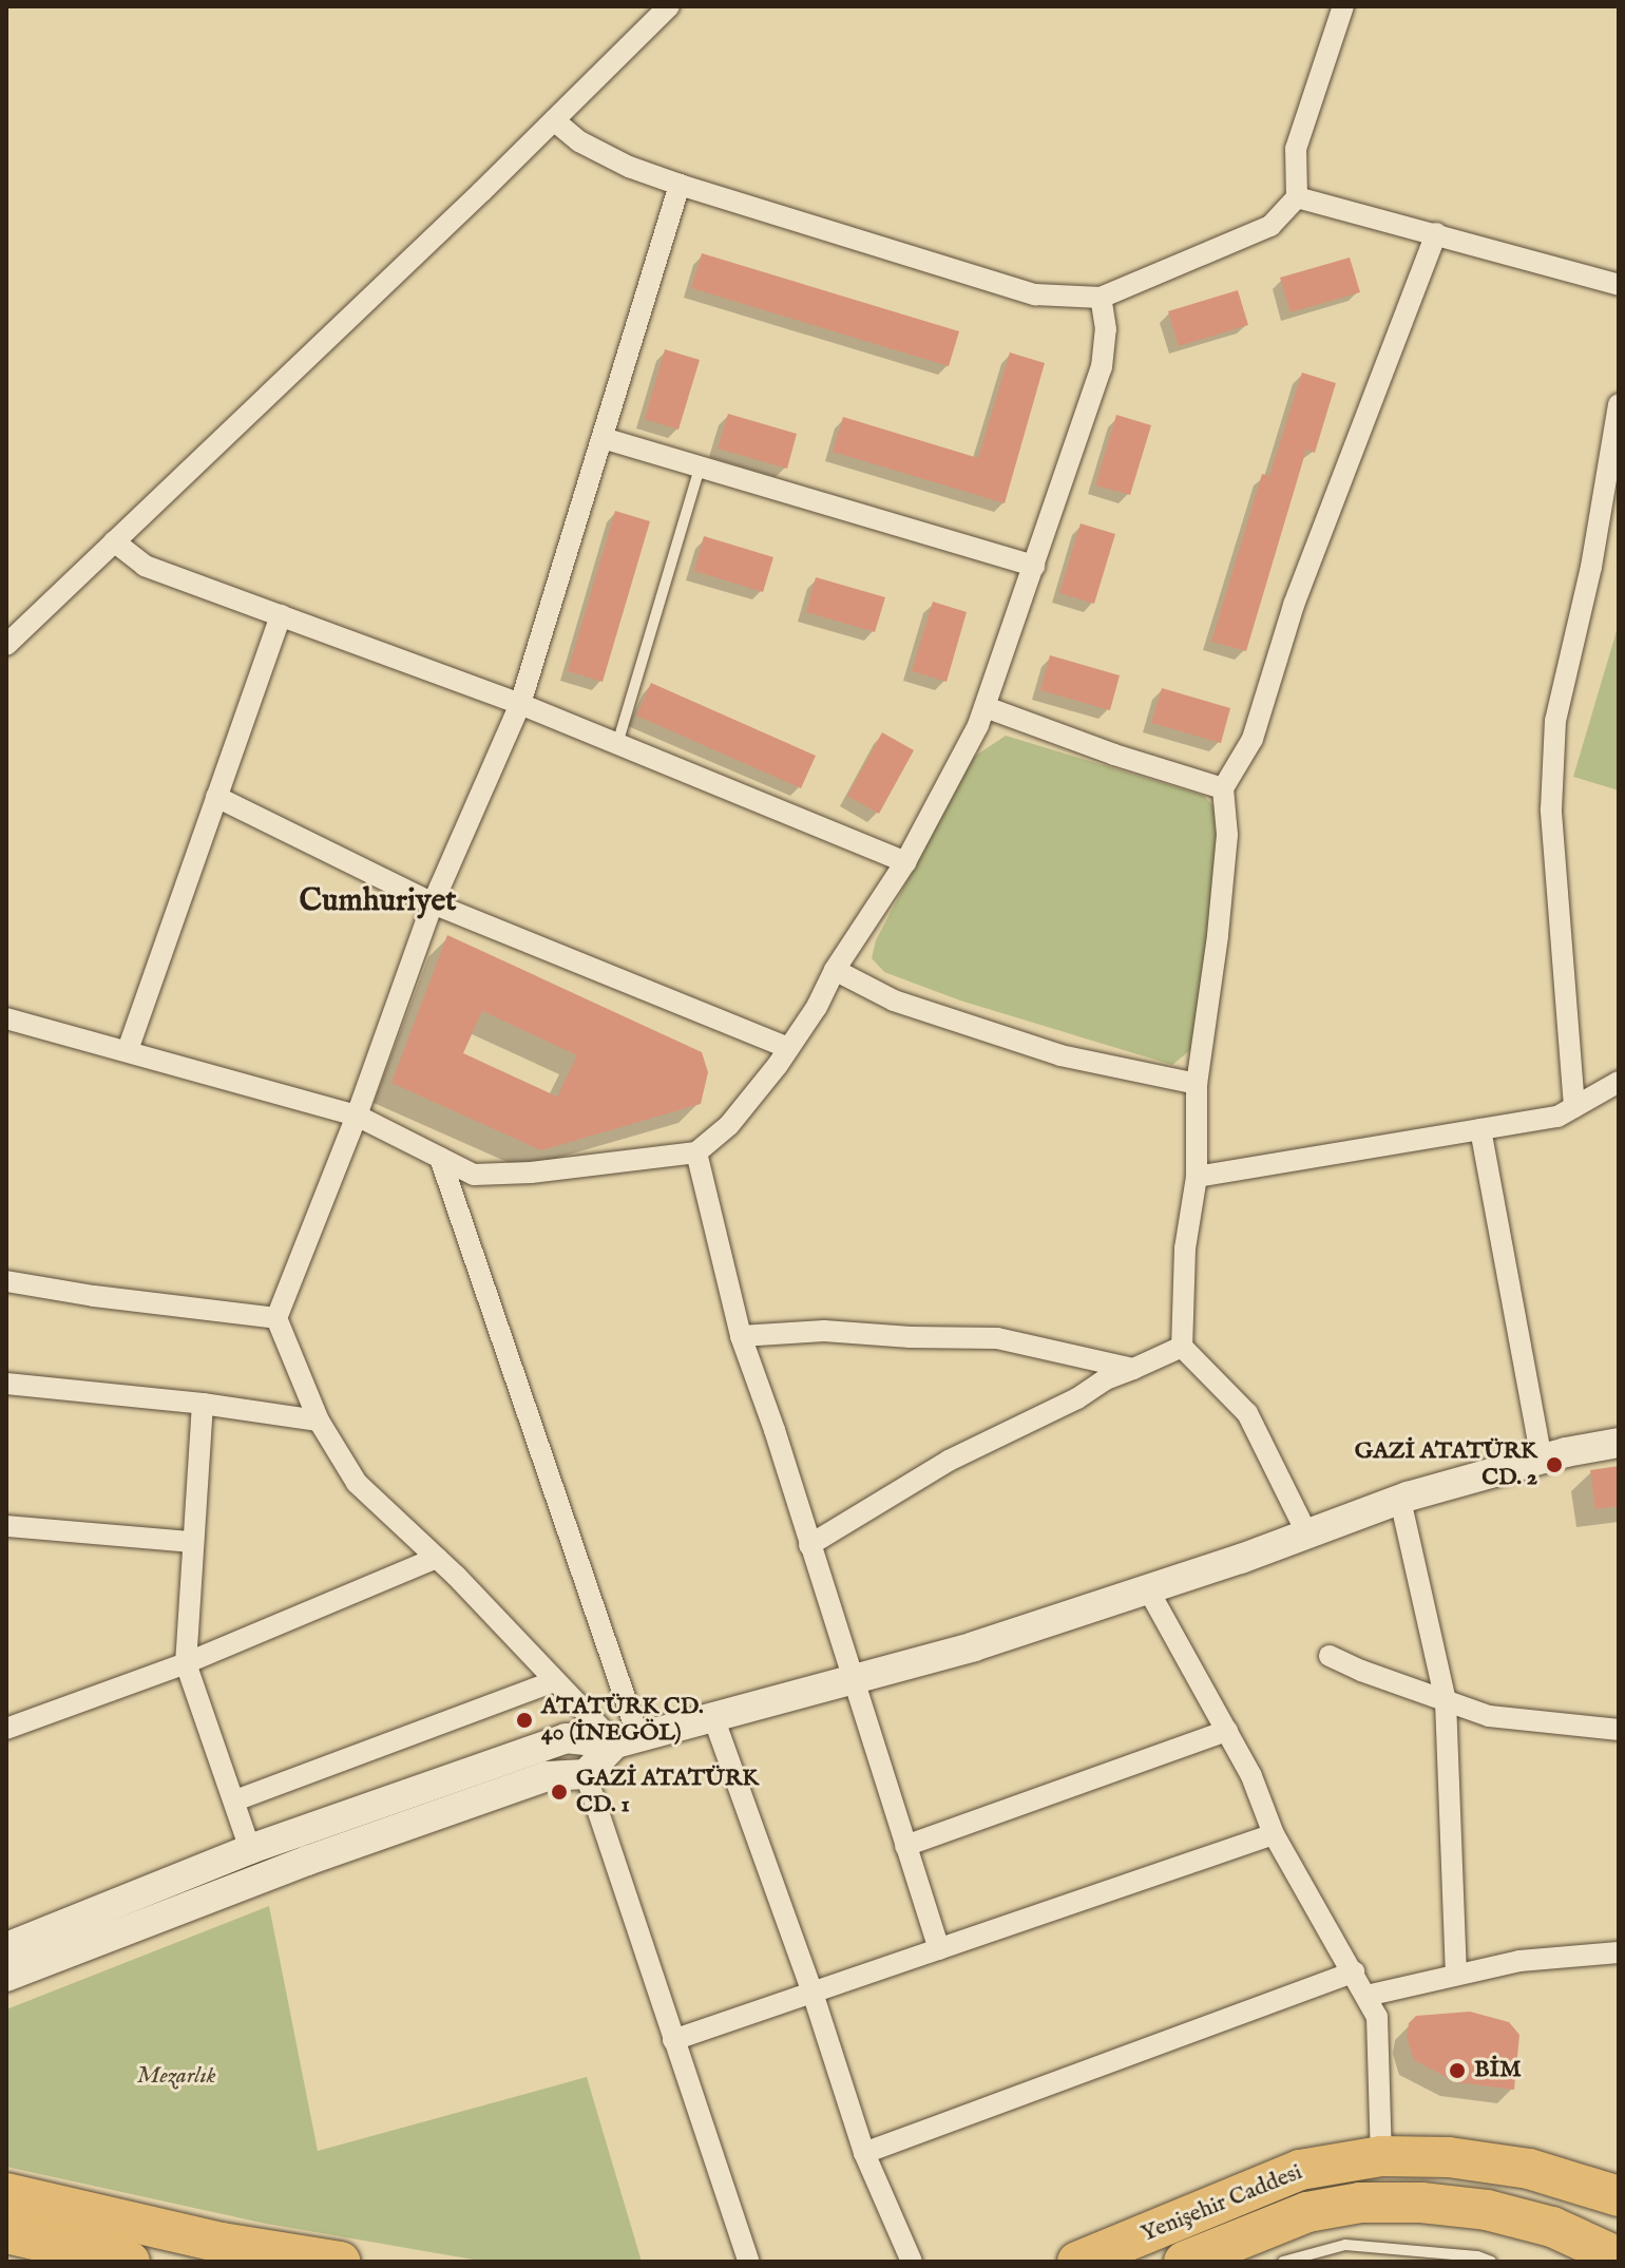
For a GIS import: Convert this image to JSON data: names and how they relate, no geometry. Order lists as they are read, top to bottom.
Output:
{
  "streets": {
    "highway": ["Yenişehir Caddesi"]
  },
  "districts": ["Cumhuriyet"],
  "parks": ["Mezarlık"],
  "places": [
    "GAZİ ATATÜRK CD. 2",
    "ATATÜRK CD. 40 (İNEGÖL)",
    "GAZİ ATATÜRK CD. 1",
    "BİM"
  ]
}
